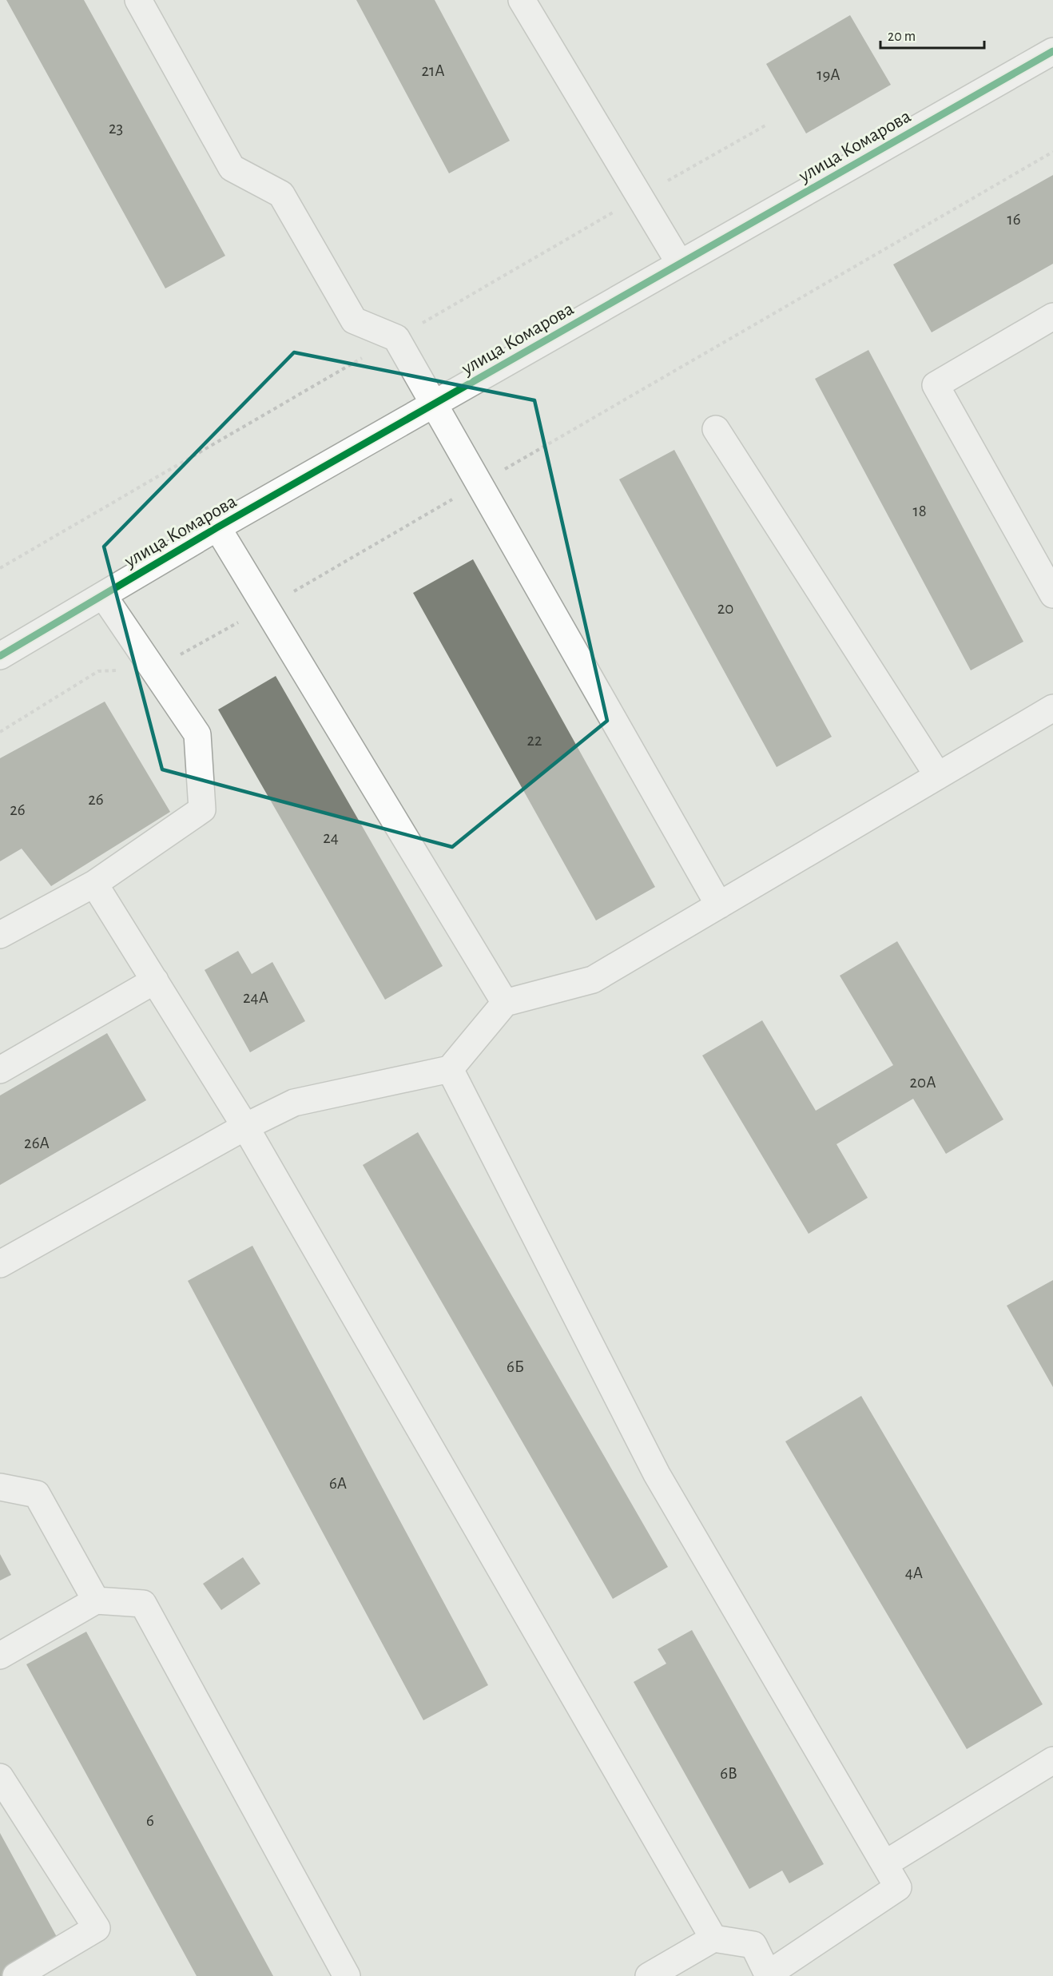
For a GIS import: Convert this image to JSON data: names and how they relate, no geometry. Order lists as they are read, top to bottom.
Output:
{
  "streets": {
    "street": ["улица Комарова"]
  },
  "house_numbers": [
    "21А",
    "19А",
    "23",
    "16",
    "18",
    "20",
    "22",
    "26",
    "26",
    "24",
    "24А",
    "20А",
    "26А",
    "6Б",
    "6А",
    "4А",
    "6В",
    "6"
  ],
  "scale_bar": "20 m"
}
